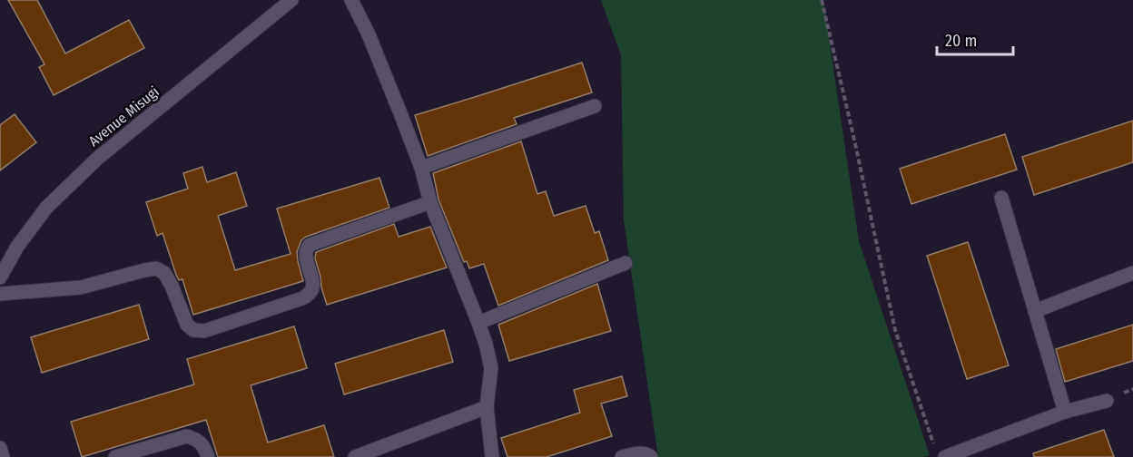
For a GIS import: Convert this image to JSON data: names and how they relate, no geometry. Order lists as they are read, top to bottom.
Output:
{
  "streets": {
    "street": ["Avenue Misugi"]
  },
  "scale_bar": "20 m"
}
